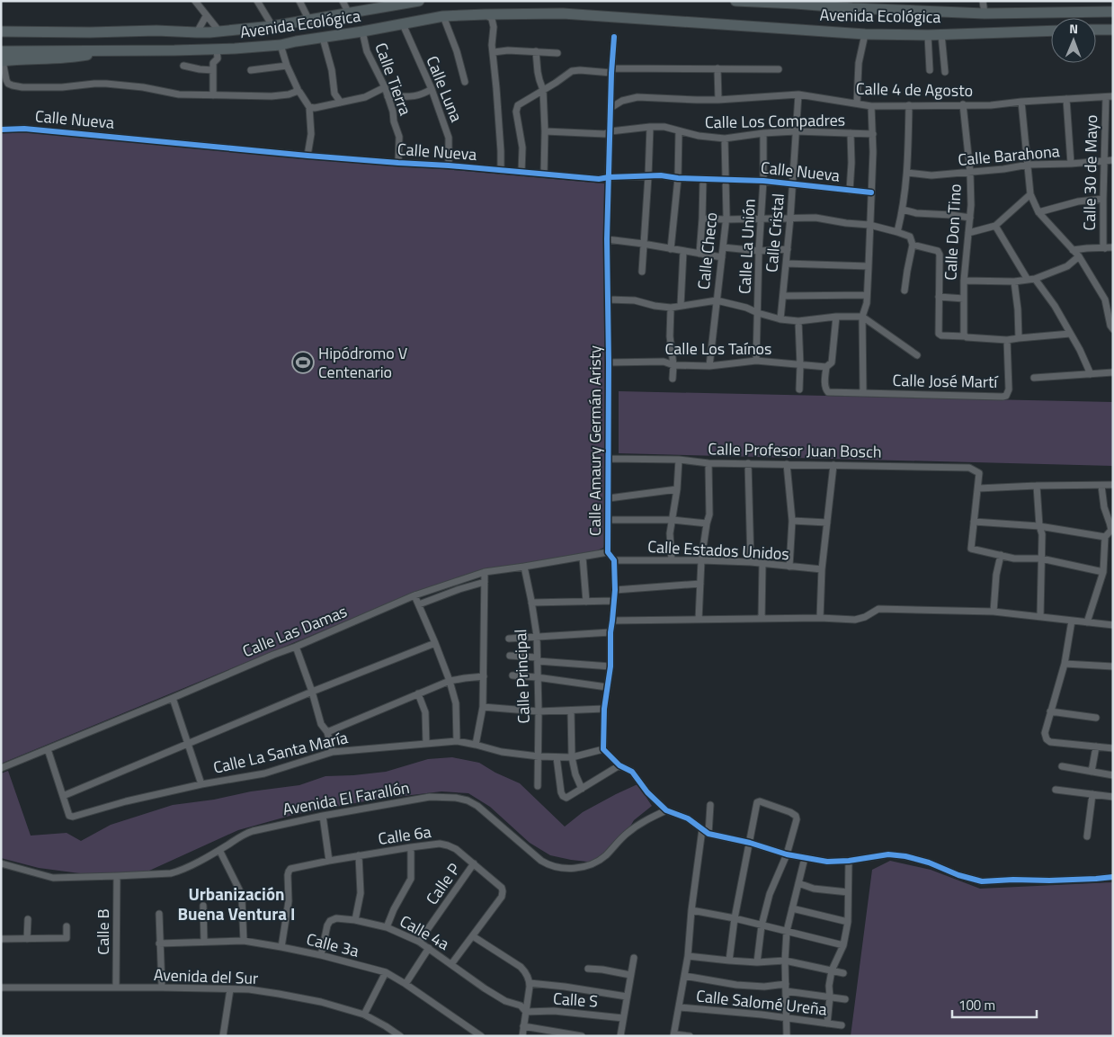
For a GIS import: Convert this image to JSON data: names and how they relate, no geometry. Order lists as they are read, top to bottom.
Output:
{
  "streets": {
    "main road": ["Avenida Ecológica"],
    "street": [
      "Calle Tierra",
      "Calle Luna",
      "Calle 4 de Agosto",
      "Calle Nueva",
      "Calle Los Compadres",
      "Calle Barahona",
      "Calle 30 de Mayo",
      "Calle Don Tino",
      "Calle Cristal",
      "Calle La Unión",
      "Calle Checo",
      "Calle Los Taínos",
      "Calle José Martí",
      "Calle Amaury Germán Aristy",
      "Calle Profesor Juan Bosch",
      "Calle Estados Unidos",
      "Calle Las Damas",
      "Calle Principal",
      "Calle La Santa María",
      "Avenida El Farallón",
      "Calle 6a",
      "Calle P",
      "Calle B",
      "Calle 4a",
      "Calle 3a",
      "Avenida del Sur",
      "Calle S",
      "Calle Salomé Ureña"
    ]
  },
  "crossings": [
    ["Avenida Ecológica", "Calle Tierra"],
    ["Avenida Ecológica", "Calle Luna"],
    ["Calle Tierra", "Calle Nueva"],
    ["Calle Luna", "Calle Nueva"],
    ["Calle 4 de Agosto", "Calle 30 de Mayo"],
    ["Calle 4 de Agosto", "Calle Don Tino"],
    ["Calle 4 de Agosto", "Calle Cristal"],
    ["Calle 4 de Agosto", "Calle Amaury Germán Aristy"],
    ["Calle Nueva", "Calle Cristal"],
    ["Calle Nueva", "Calle La Unión"],
    ["Calle Nueva", "Calle Checo"],
    ["Calle Nueva", "Calle Amaury Germán Aristy"],
    ["Calle Los Compadres", "Calle Cristal"],
    ["Calle Los Compadres", "Calle La Unión"],
    ["Calle Los Compadres", "Calle Checo"],
    ["Calle Los Compadres", "Calle Amaury Germán Aristy"],
    ["Calle Barahona", "Calle 30 de Mayo"],
    ["Calle Barahona", "Calle Don Tino"],
    ["Calle La Unión", "Calle Los Taínos"],
    ["Calle Checo", "Calle Los Taínos"],
    ["Calle Los Taínos", "Calle José Martí"],
    ["Calle Los Taínos", "Calle Amaury Germán Aristy"],
    ["Calle Amaury Germán Aristy", "Calle Profesor Juan Bosch"],
    ["Calle Amaury Germán Aristy", "Calle Estados Unidos"],
    ["Calle Amaury Germán Aristy", "Calle Las Damas"],
    ["Calle Las Damas", "Calle Principal"],
    ["Calle Principal", "Calle La Santa María"],
    ["Avenida El Farallón", "Calle B"],
    ["Calle 6a", "Calle P"],
    ["Calle 6a", "Calle 3a"],
    ["Calle P", "Calle 4a"],
    ["Calle B", "Avenida del Sur"],
    ["Calle 4a", "Calle 3a"],
    ["Calle 4a", "Calle S"]
  ],
  "districts": ["Urbanización Buena Ventura I"],
  "places": {
    "sports": ["Hipódromo V Centenario"]
  },
  "scale_bar": "100 m",
  "north": "top"
}
